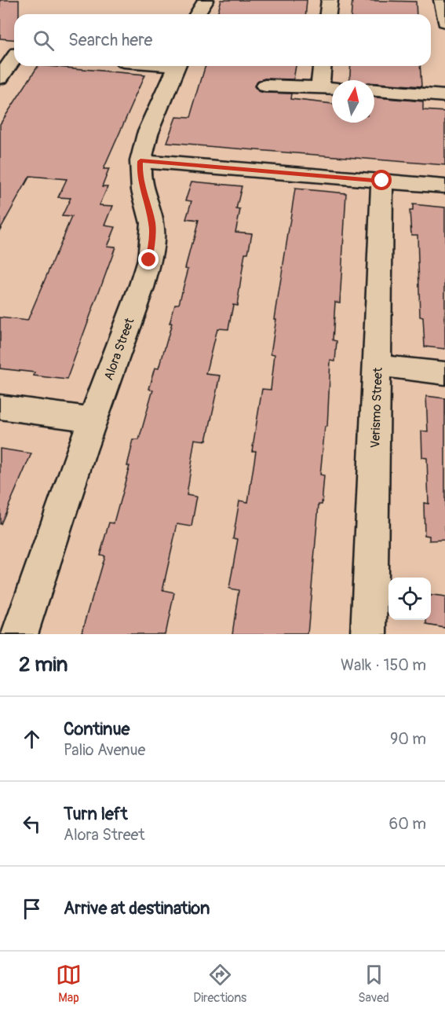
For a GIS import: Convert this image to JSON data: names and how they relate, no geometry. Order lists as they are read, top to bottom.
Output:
{
  "streets": {
    "street": ["Alora Street", "Verismo Street"]
  },
  "north": "top",
  "page": {
    "search": "Search here",
    "heading": ["2 min", "Walk · 150 m"],
    "list": [
      ["Continue", "Palio Avenue", "90 m"],
      ["Turn left", "Alora Street", "60 m"],
      "Arrive at destination"
    ],
    "nav": ["Map", "Directions", "Saved"]
  }
}
